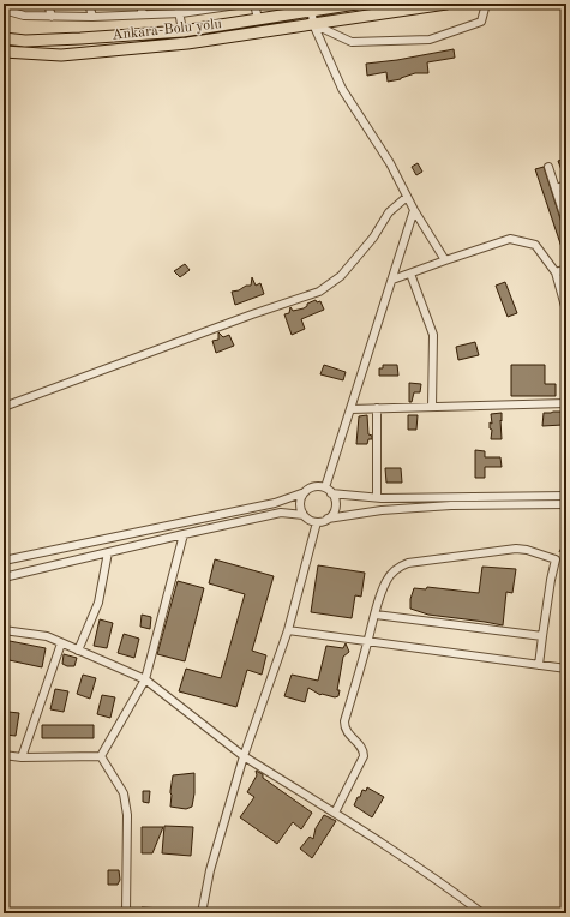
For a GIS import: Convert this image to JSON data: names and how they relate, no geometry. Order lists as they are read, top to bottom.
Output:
{
  "streets": {
    "highway": ["Ankara-Bolu yolu"]
  }
}
